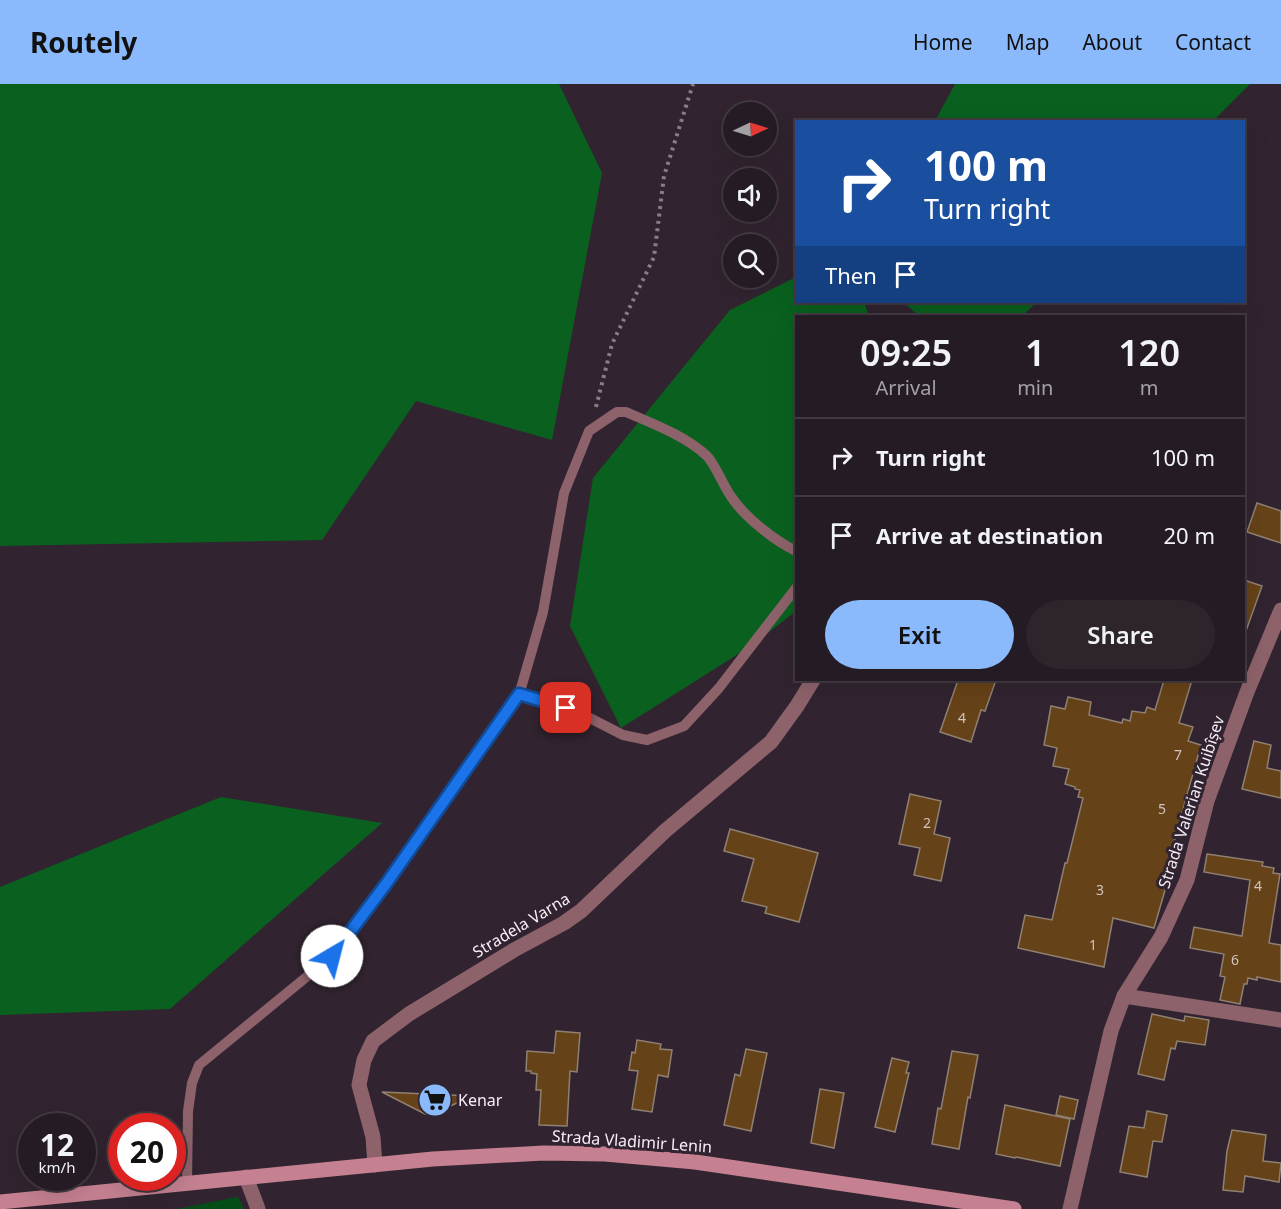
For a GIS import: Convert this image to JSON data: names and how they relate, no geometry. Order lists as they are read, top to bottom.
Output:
{
  "streets": {
    "main road": ["Strada Vladimir Lenin"],
    "street": ["Strada Valerian Kuibîșev", "Stradela Varna"]
  },
  "crossings": [
    ["Stradela Varna", "Strada Vladimir Lenin"]
  ],
  "places": {
    "supermarket": ["Kenar"]
  },
  "house_numbers": [
    "4",
    "7",
    "5",
    "2",
    "4",
    "3",
    "1",
    "6"
  ],
  "north": "right",
  "page": {
    "header": "Routely",
    "nav": [
      "Home",
      "Map",
      "About",
      "Contact"
    ],
    "turn": ["100 m", "Turn right"],
    "then": "Then",
    "eta": [
      "09:25",
      "Arrival",
      "1",
      "min",
      "120",
      "m"
    ],
    "list": [
      {
        "name": "Turn right",
        "value": "100 m"
      },
      {
        "name": "Arrive at destination",
        "value": "20 m"
      }
    ],
    "buttons": ["Exit", "Share"],
    "speed": "12 km/h",
    "limit": "20"
  }
}
